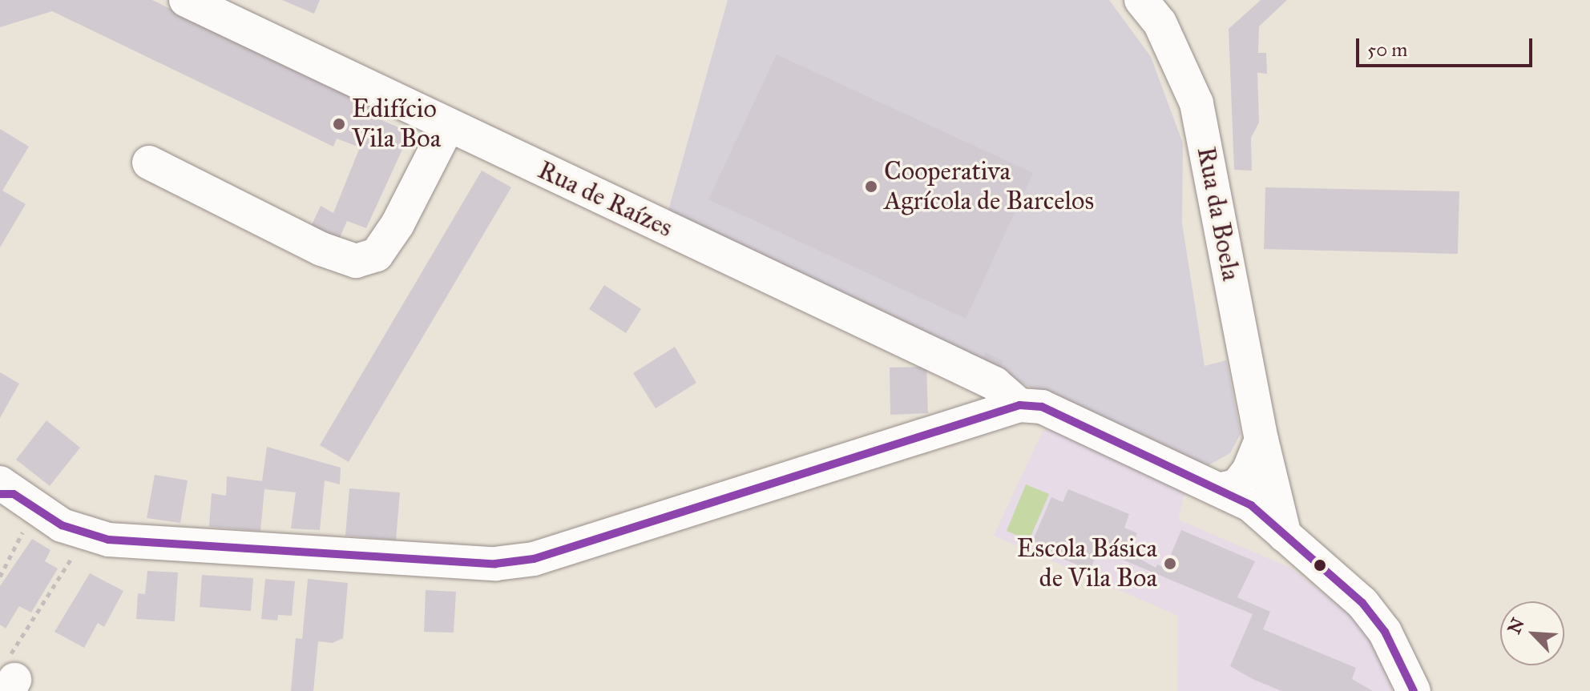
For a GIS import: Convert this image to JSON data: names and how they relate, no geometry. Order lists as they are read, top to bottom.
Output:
{
  "streets": {
    "street": ["Rua de Raízes", "Rua da Boela"]
  },
  "places": ["Edifício Vila Boa", "Cooperativa Agrícola de Barcelos", "Escola Básica de Vila Boa"],
  "scale_bar": "50 m",
  "north": "top left"
}
